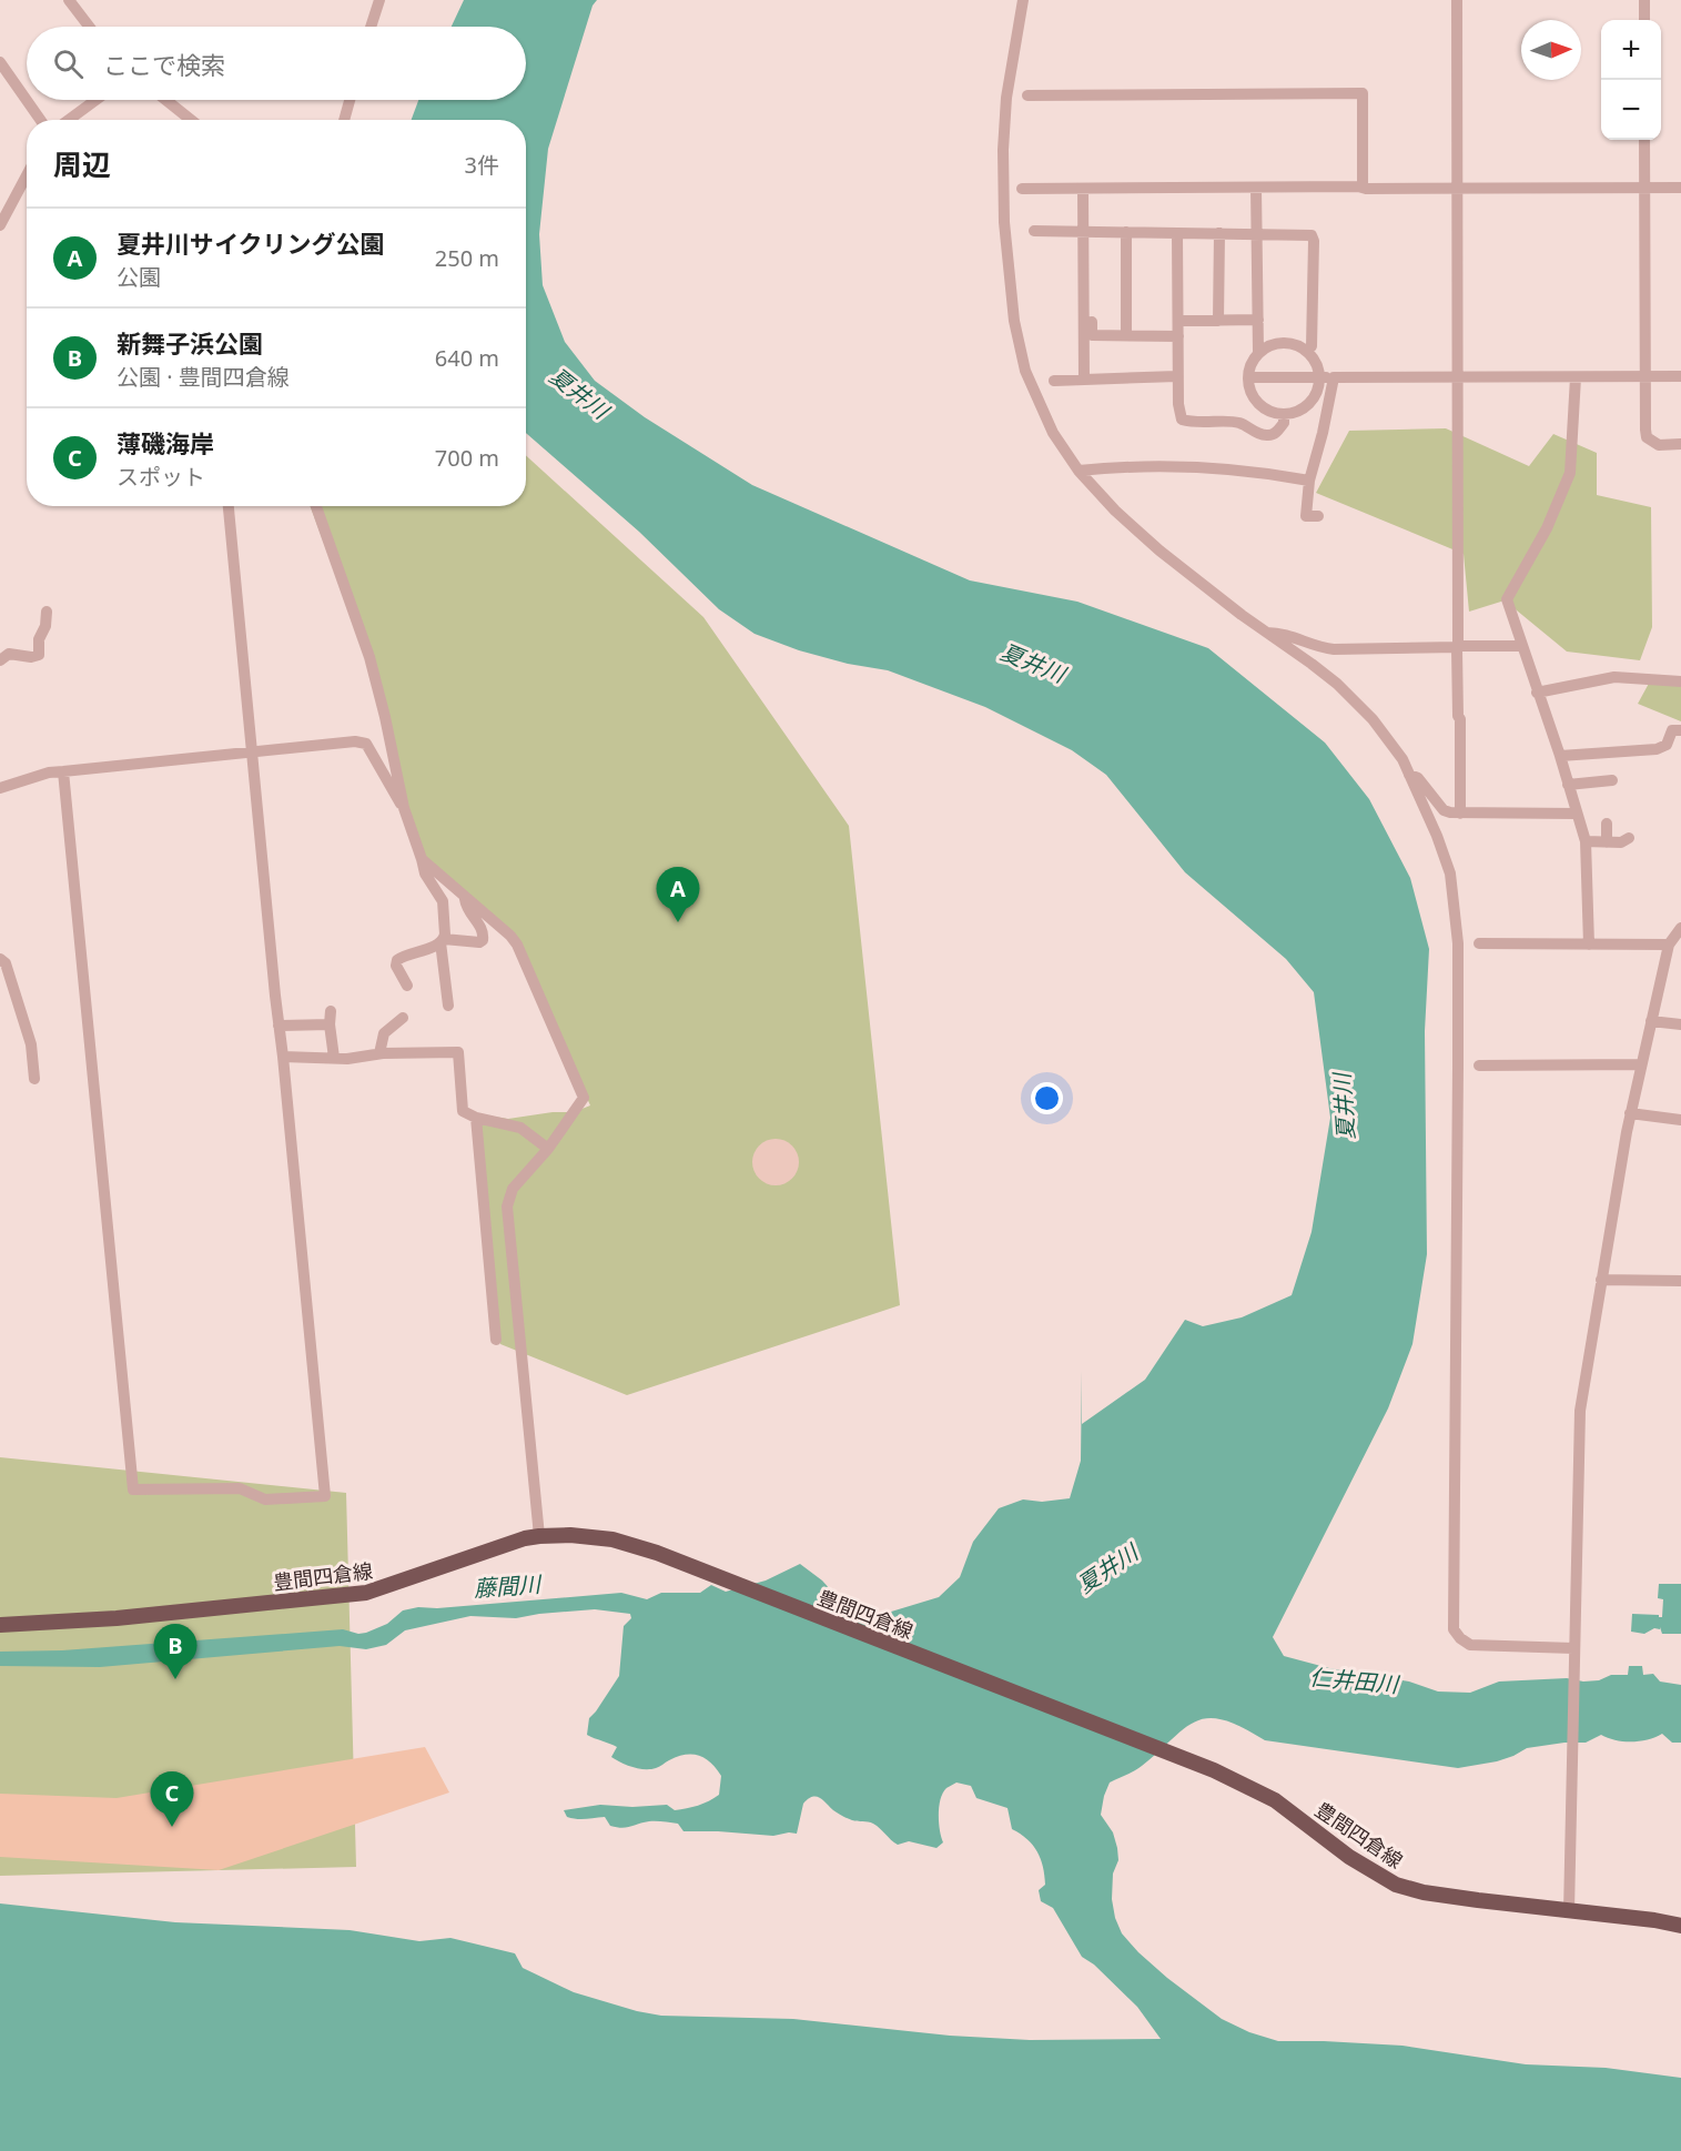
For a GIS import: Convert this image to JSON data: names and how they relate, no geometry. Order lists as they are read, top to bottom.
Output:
{
  "streets": {
    "main road": ["豊間四倉線"]
  },
  "water": ["夏井川", "藤間川", "仁井田川"],
  "north": "right",
  "page": {
    "map_buttons": ["+", "−"],
    "search": "ここで検索",
    "heading": ["周辺", "3件"],
    "list": [
      {
        "mark": "A",
        "name": "夏井川サイクリング公園",
        "note": "公園",
        "value": "250 m"
      },
      {
        "mark": "B",
        "name": "新舞子浜公園",
        "note": "公園 · 豊間四倉線",
        "value": "640 m"
      },
      {
        "mark": "C",
        "name": "薄磯海岸",
        "note": "スポット",
        "value": "700 m"
      }
    ],
    "pins": ["A", "B", "C"]
  }
}
